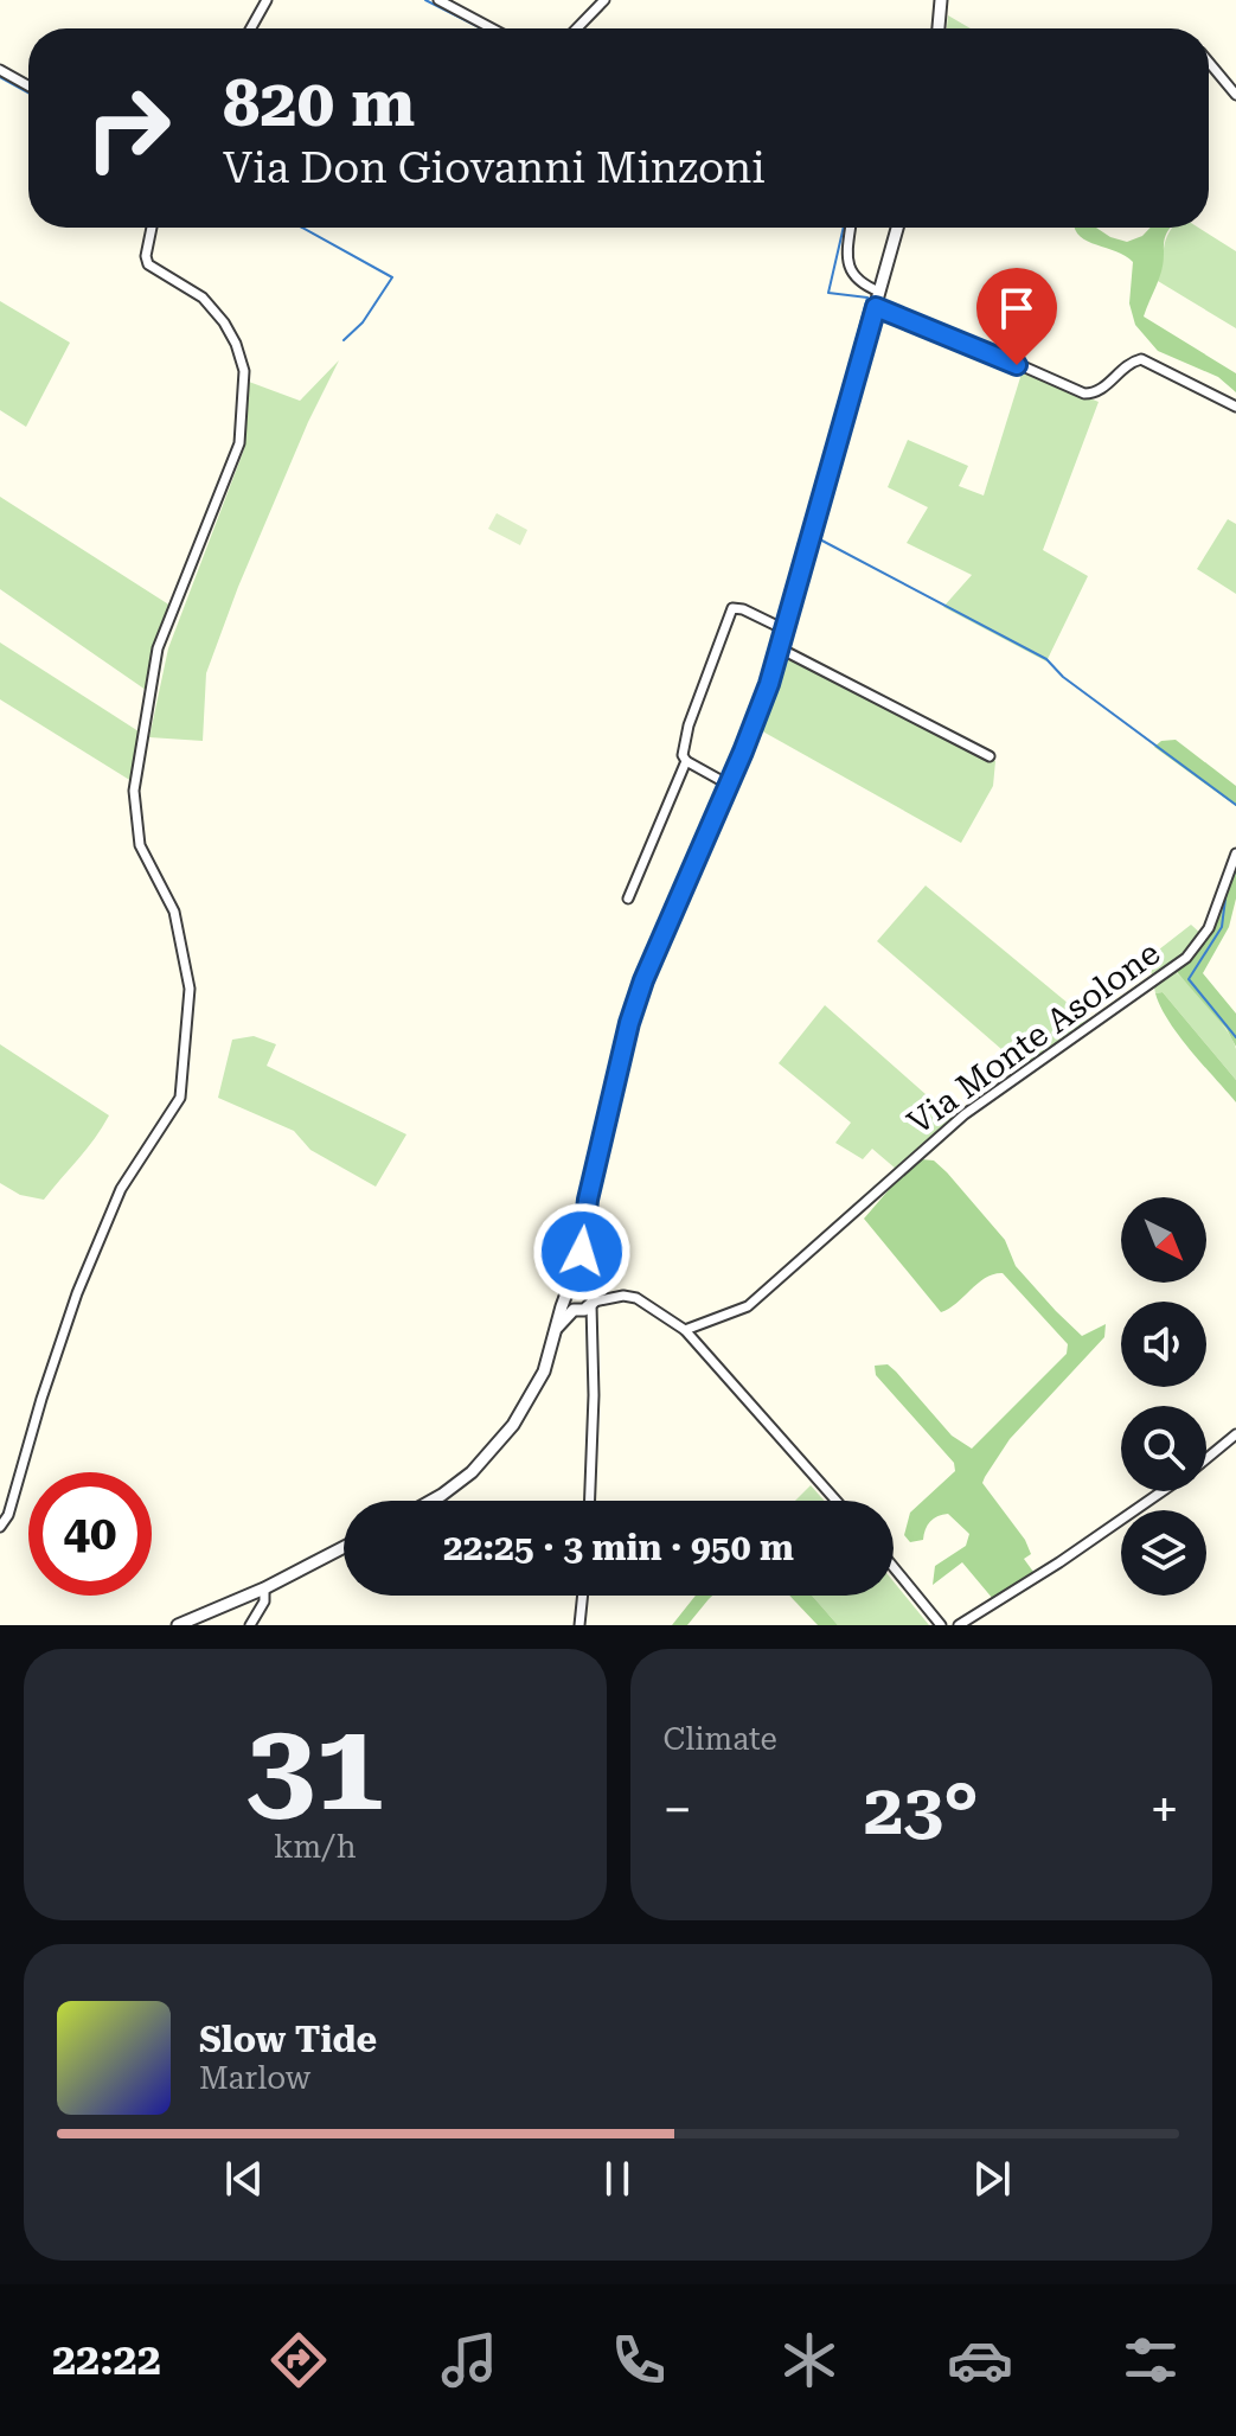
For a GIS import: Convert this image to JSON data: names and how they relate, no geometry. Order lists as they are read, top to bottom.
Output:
{
  "streets": {
    "street": ["Via Monte Asolone"]
  },
  "north": "bottom right",
  "page": {
    "turn": ["820 m", "Via Don Giovanni Minzoni"],
    "limit": "40",
    "trip": "22:25 · 3 min · 950 m",
    "tile": [
      ["31", "km/h"],
      "Climate"
    ],
    "heat": ["−", "23°", "+"],
    "song": ["Slow Tide", "Marlow"],
    "tabs": "22:22"
  }
}
